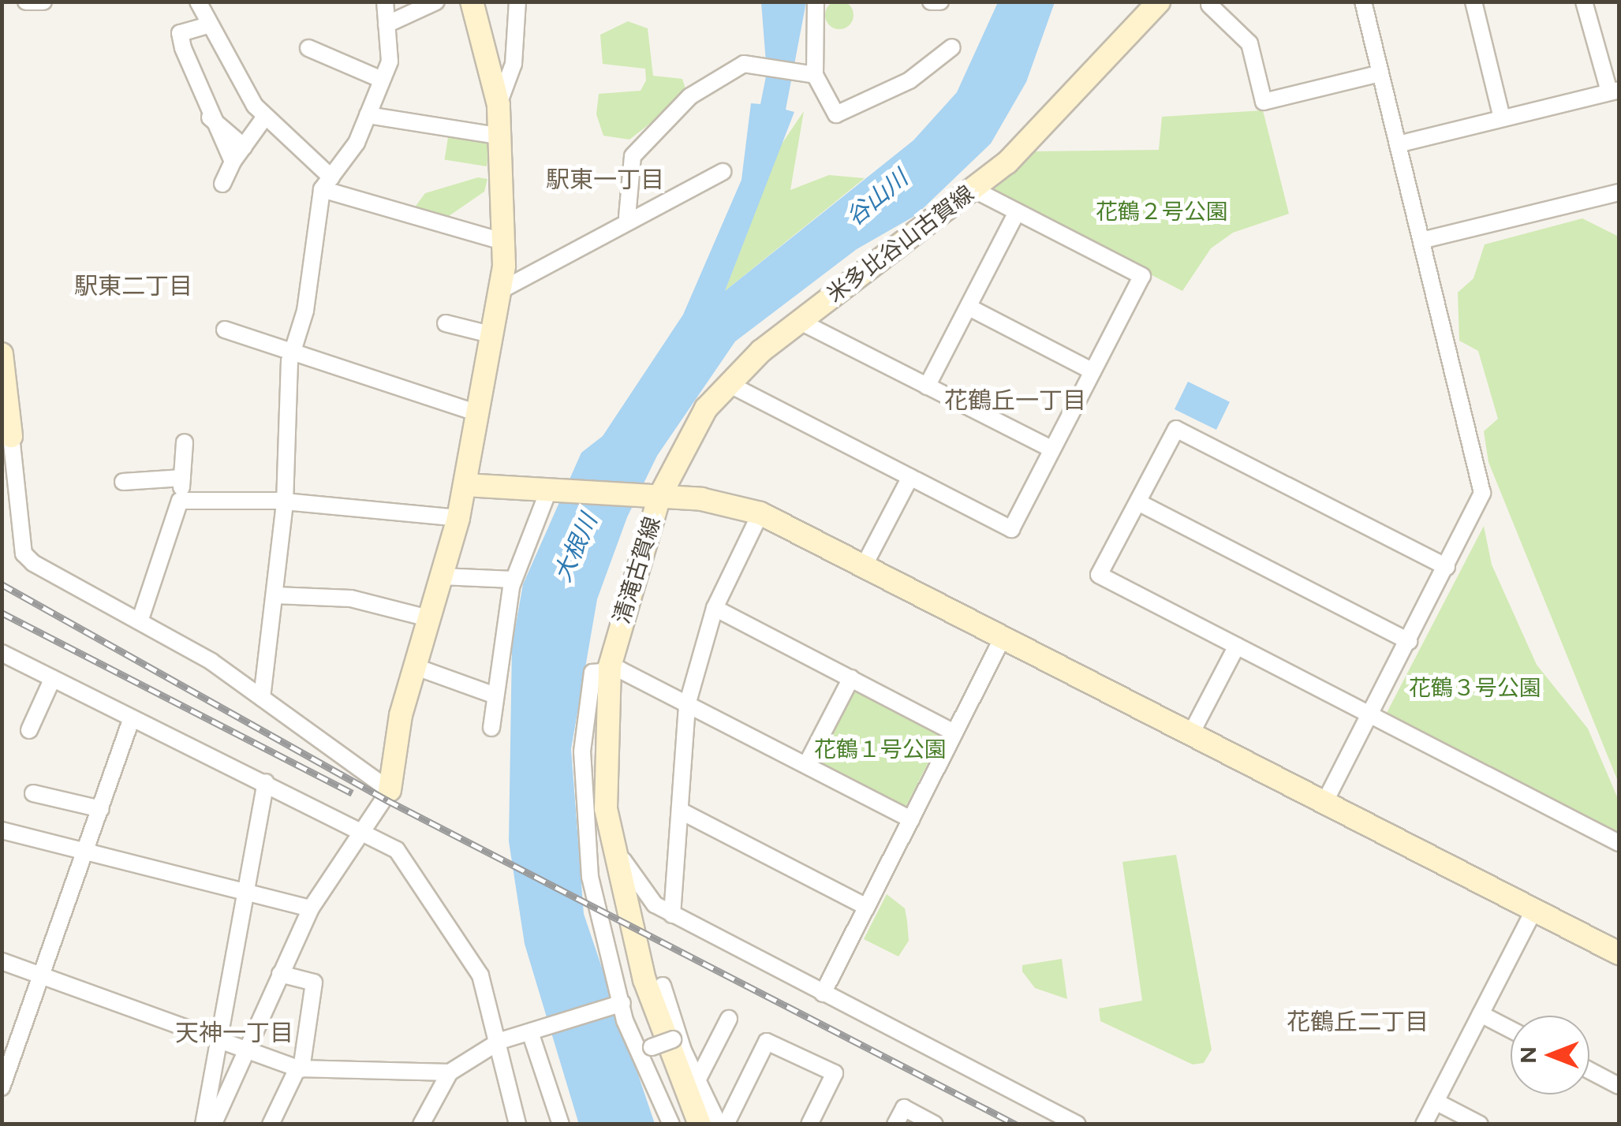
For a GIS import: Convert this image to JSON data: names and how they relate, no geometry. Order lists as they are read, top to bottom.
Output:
{
  "streets": {
    "main road": ["米多比谷山古賀線", "清滝古賀線"]
  },
  "crossings": [
    ["米多比谷山古賀線", "清滝古賀線"]
  ],
  "districts": [
    "駅東一丁目",
    "駅東二丁目",
    "花鶴丘一丁目",
    "花鶴丘二丁目",
    "天神一丁目"
  ],
  "water": ["谷山川", "大根川"],
  "parks": ["花鶴２号公園", "花鶴３号公園", "花鶴１号公園"],
  "north": "left"
}
